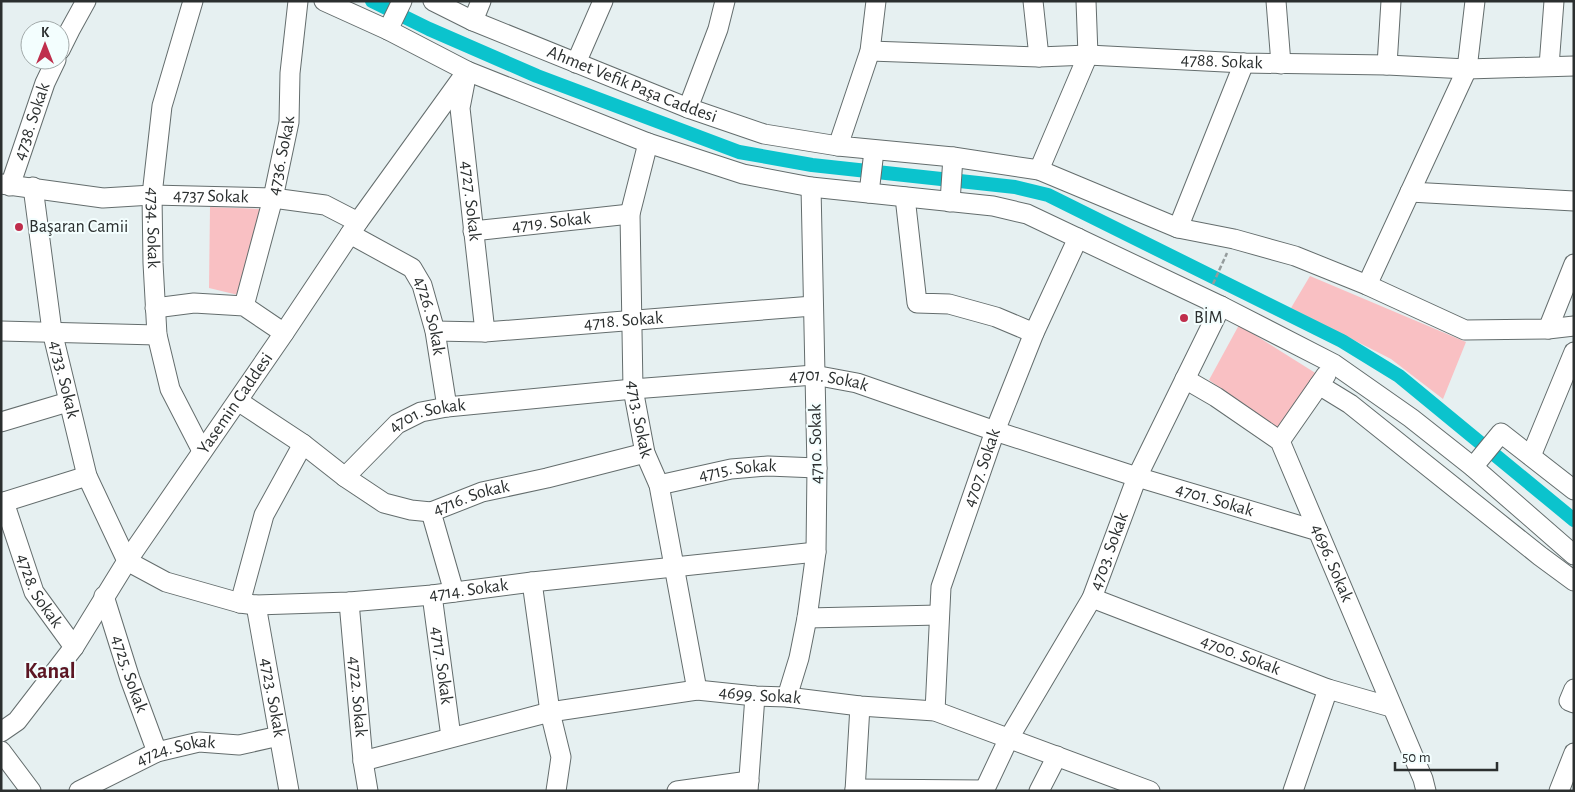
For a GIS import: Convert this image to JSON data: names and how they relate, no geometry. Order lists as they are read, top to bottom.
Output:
{
  "streets": {
    "street": [
      "4788. Sokak",
      "Ahmet Vefik Paşa Caddesi",
      "4738. Sokak",
      "4736. Sokak",
      "4737 Sokak",
      "4727. Sokak",
      "4719. Sokak",
      "4734. Sokak",
      "4726. Sokak",
      "4718. Sokak",
      "4733. Sokak",
      "4701. Sokak",
      "Yasemin Caddesi",
      "4713. Sokak",
      "4710. Sokak",
      "4707. Sokak",
      "4715. Sokak",
      "4716. Sokak",
      "4703. Sokak",
      "4696. Sokak",
      "4728. Sokak",
      "4714. Sokak",
      "4700. Sokak",
      "4717. Sokak",
      "4725. Sokak",
      "4699. Sokak",
      "4722. Sokak",
      "4723. Sokak",
      "4724. Sokak"
    ]
  },
  "crossings": [
    ["4738. Sokak", "4737 Sokak"],
    ["4736. Sokak", "4737 Sokak"],
    ["4737 Sokak", "4734. Sokak"],
    ["4737 Sokak", "4726. Sokak"],
    ["4737 Sokak", "4733. Sokak"],
    ["4737 Sokak", "Yasemin Caddesi"],
    ["4727. Sokak", "4719. Sokak"],
    ["4727. Sokak", "4718. Sokak"],
    ["4727. Sokak", "Yasemin Caddesi"],
    ["4719. Sokak", "4713. Sokak"],
    ["4734. Sokak", "Yasemin Caddesi"],
    ["4726. Sokak", "4718. Sokak"],
    ["4726. Sokak", "4701. Sokak"],
    ["4726. Sokak", "Yasemin Caddesi"],
    ["4718. Sokak", "4713. Sokak"],
    ["4718. Sokak", "4710. Sokak"],
    ["4733. Sokak", "Yasemin Caddesi"],
    ["4733. Sokak", "4714. Sokak"],
    ["4701. Sokak", "4713. Sokak"],
    ["4701. Sokak", "4710. Sokak"],
    ["4701. Sokak", "4707. Sokak"],
    ["4701. Sokak", "4716. Sokak"],
    ["4701. Sokak", "4703. Sokak"],
    ["4701. Sokak", "4696. Sokak"],
    ["Yasemin Caddesi", "4716. Sokak"],
    ["Yasemin Caddesi", "4728. Sokak"],
    ["Yasemin Caddesi", "4714. Sokak"],
    ["Yasemin Caddesi", "4725. Sokak"],
    ["4713. Sokak", "4715. Sokak"],
    ["4713. Sokak", "4716. Sokak"],
    ["4713. Sokak", "4714. Sokak"],
    ["4713. Sokak", "4699. Sokak"],
    ["4710. Sokak", "4715. Sokak"],
    ["4710. Sokak", "4714. Sokak"],
    ["4710. Sokak", "4699. Sokak"],
    ["4707. Sokak", "4699. Sokak"],
    ["4716. Sokak", "4723. Sokak"],
    ["4703. Sokak", "4700. Sokak"],
    ["4703. Sokak", "4699. Sokak"],
    ["4696. Sokak", "4700. Sokak"],
    ["4714. Sokak", "4717. Sokak"],
    ["4714. Sokak", "4722. Sokak"],
    ["4714. Sokak", "4723. Sokak"],
    ["4717. Sokak", "4699. Sokak"],
    ["4725. Sokak", "4724. Sokak"],
    ["4699. Sokak", "4722. Sokak"],
    ["4723. Sokak", "4724. Sokak"]
  ],
  "districts": ["Kanal"],
  "places": ["Başaran Camii", "BİM"],
  "scale_bar": "50 m",
  "north": "top"
}
